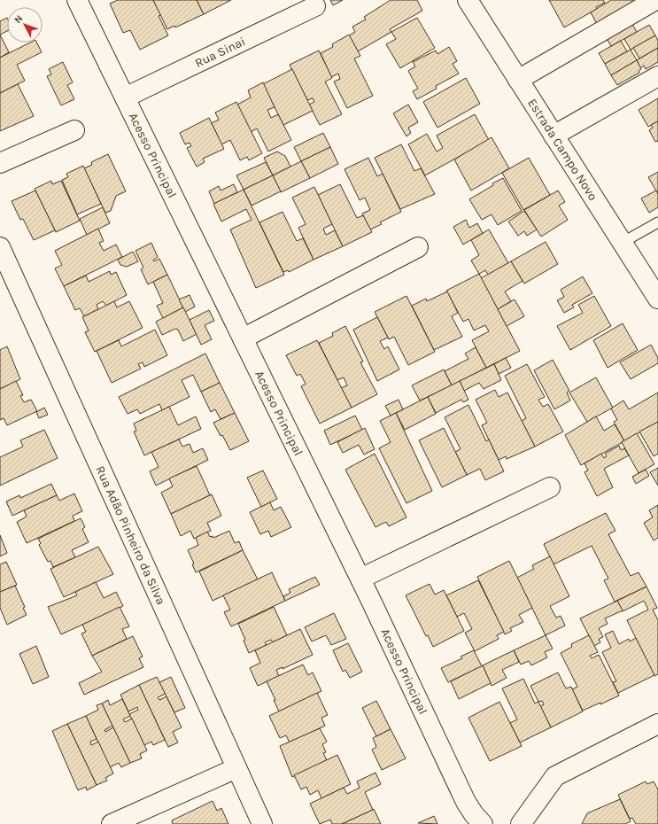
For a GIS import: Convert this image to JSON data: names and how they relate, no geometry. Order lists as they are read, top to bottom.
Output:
{
  "streets": {
    "street": [
      "Rua Sinai",
      "Estrada Campo Novo",
      "Acesso Principal",
      "Rua Adão Pinheiro da Silva"
    ]
  },
  "crossings": [
    ["Rua Sinai", "Acesso Principal"]
  ],
  "north": "top left"
}
